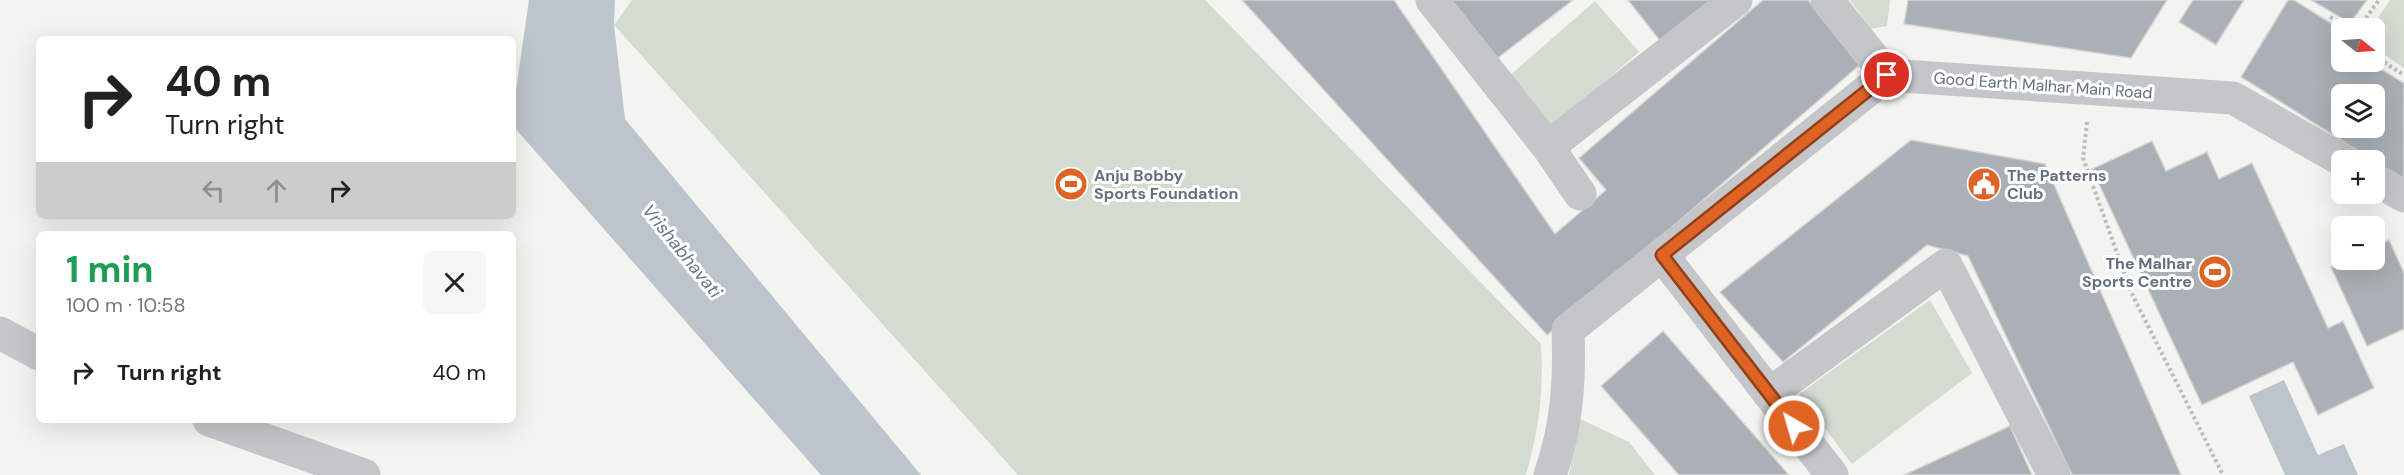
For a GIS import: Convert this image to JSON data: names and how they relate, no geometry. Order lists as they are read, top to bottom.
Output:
{
  "streets": {
    "street": ["Good Earth Malhar Main Road"]
  },
  "water": ["Vrishabhavati"],
  "places": {
    "sports": ["Anju Bobby Sports Foundation", "The Malhar Sports Centre"],
    "public building": ["The Patterns Club"]
  },
  "north": "right",
  "page": {
    "map_buttons": ["+", "−"],
    "turn": ["40 m", "Turn right"],
    "heading": ["1 min", "100 m · 10:58"],
    "list": [
      {
        "name": "Turn right",
        "value": "40 m"
      }
    ]
  }
}
